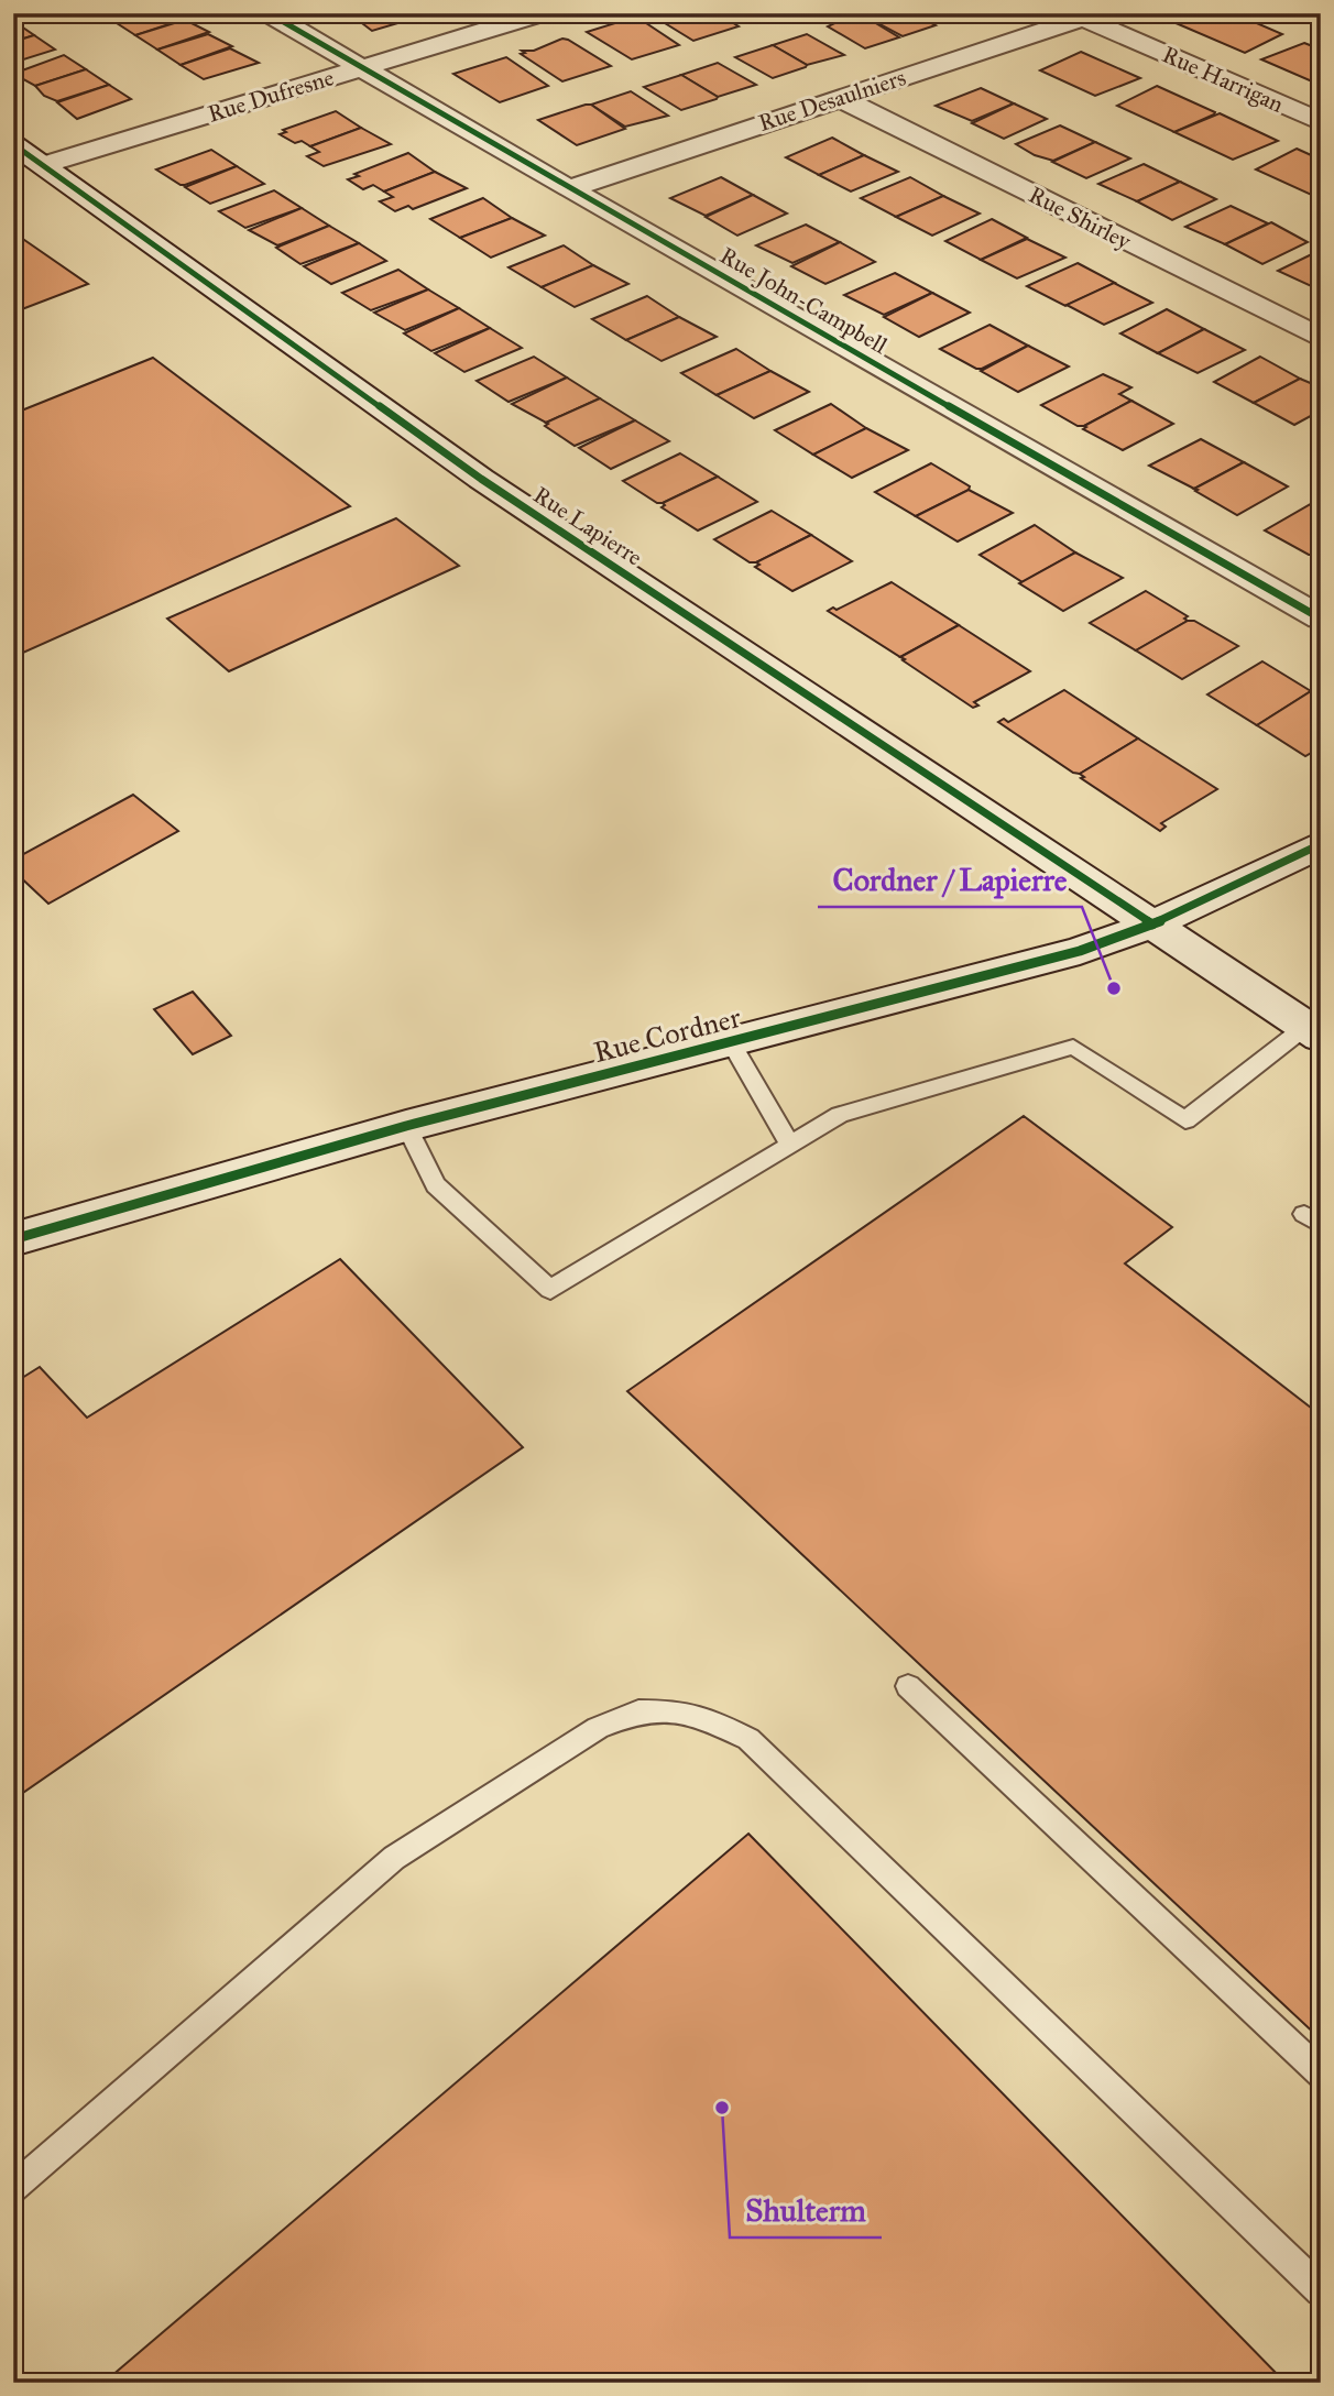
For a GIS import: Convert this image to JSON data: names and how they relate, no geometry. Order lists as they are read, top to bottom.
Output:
{
  "streets": {
    "street": [
      "Rue Harrigan",
      "Rue Dufresne",
      "Rue Desaulniers",
      "Rue Shirley",
      "Rue John-Campbell",
      "Rue Lapierre",
      "Rue Cordner"
    ]
  },
  "crossings": [
    ["Rue Harrigan", "Rue Desaulniers"],
    ["Rue Dufresne", "Rue John-Campbell"],
    ["Rue Dufresne", "Rue Lapierre"],
    ["Rue Desaulniers", "Rue Shirley"],
    ["Rue Desaulniers", "Rue John-Campbell"],
    ["Rue Lapierre", "Rue Cordner"]
  ],
  "places": ["Cordner / Lapierre", "Shulterm"]
}
